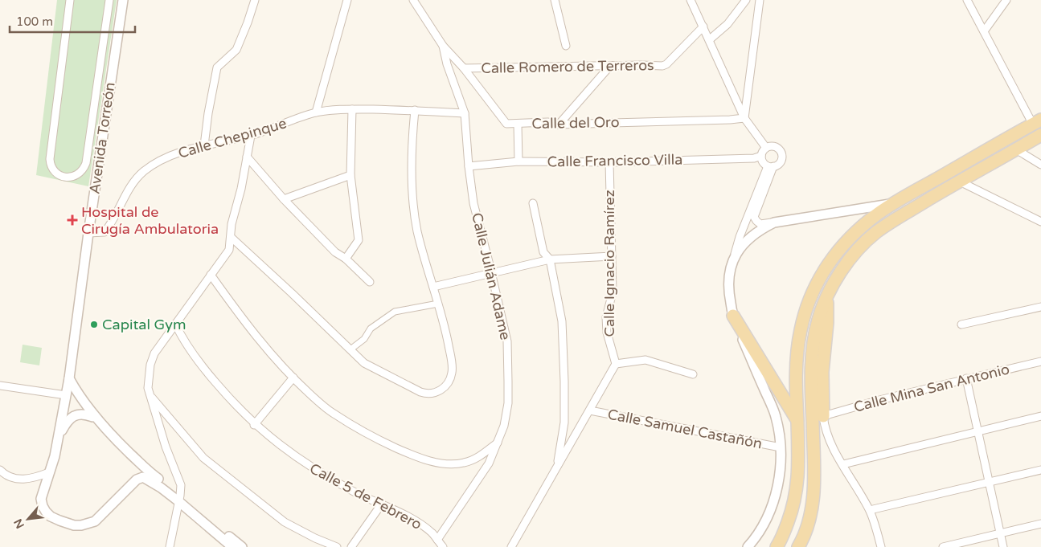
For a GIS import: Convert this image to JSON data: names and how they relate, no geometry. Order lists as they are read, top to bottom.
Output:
{
  "streets": {
    "street": [
      "Calle Romero de Terreros",
      "Calle del Oro",
      "Avenida Torreón",
      "Calle Chepinque",
      "Calle Francisco Villa",
      "Calle Ignacio Ramírez",
      "Calle Julián Adame",
      "Calle Mina San Antonio",
      "Calle Samuel Castañón",
      "Calle 5 de Febrero"
    ]
  },
  "crossings": [
    ["Calle Romero de Terreros", "Calle del Oro"],
    ["Calle del Oro", "Calle Julián Adame"],
    ["Avenida Torreón", "Calle Chepinque"],
    ["Calle Francisco Villa", "Calle Ignacio Ramírez"],
    ["Calle Francisco Villa", "Calle Julián Adame"],
    ["Calle Julián Adame", "Calle 5 de Febrero"]
  ],
  "places": {
    "health": ["Hospital de Cirugía Ambulatoria"],
    "other": ["Capital Gym"]
  },
  "scale_bar": "100 m",
  "north": "bottom left"
}
